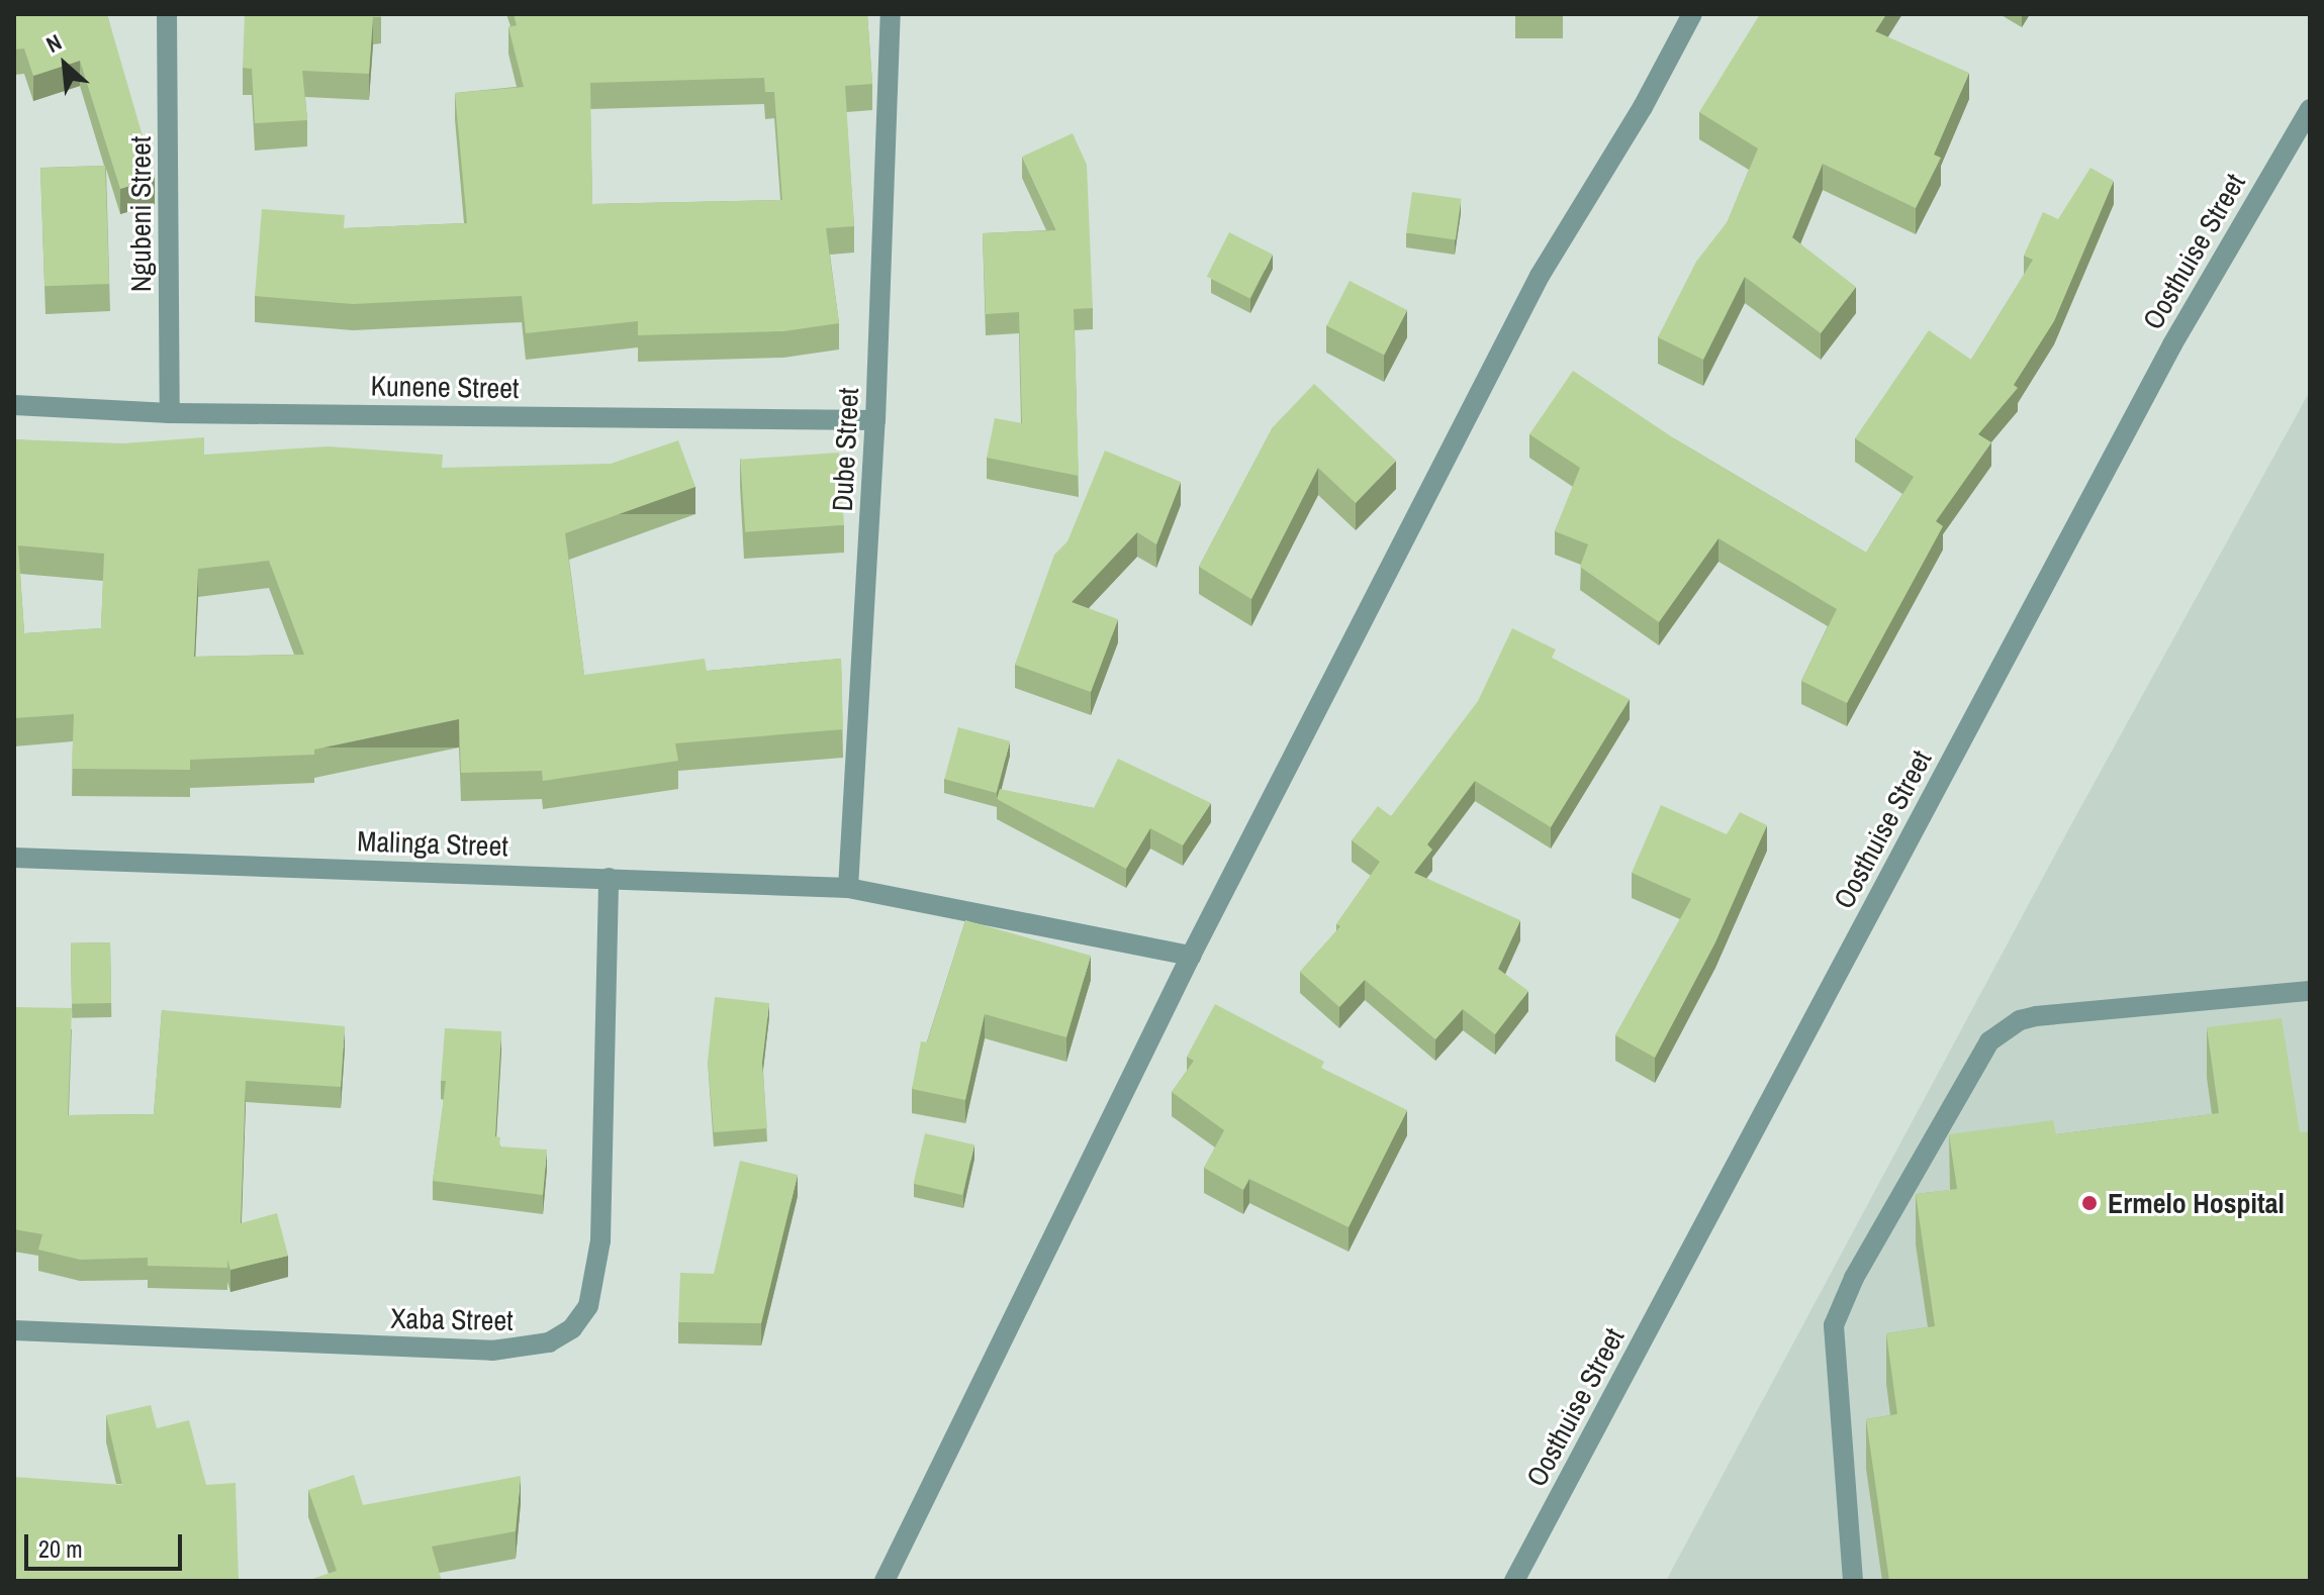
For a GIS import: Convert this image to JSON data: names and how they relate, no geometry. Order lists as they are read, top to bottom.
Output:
{
  "streets": {
    "street": [
      "Ngubeni Street",
      "Oosthuise Street",
      "Kunene Street",
      "Dube Street",
      "Malinga Street",
      "Xaba Street"
    ]
  },
  "crossings": [
    ["Ngubeni Street", "Kunene Street"],
    ["Kunene Street", "Dube Street"],
    ["Dube Street", "Malinga Street"],
    ["Malinga Street", "Xaba Street"]
  ],
  "places": ["Ermelo Hospital"],
  "scale_bar": "20 m",
  "north": "top left"
}
